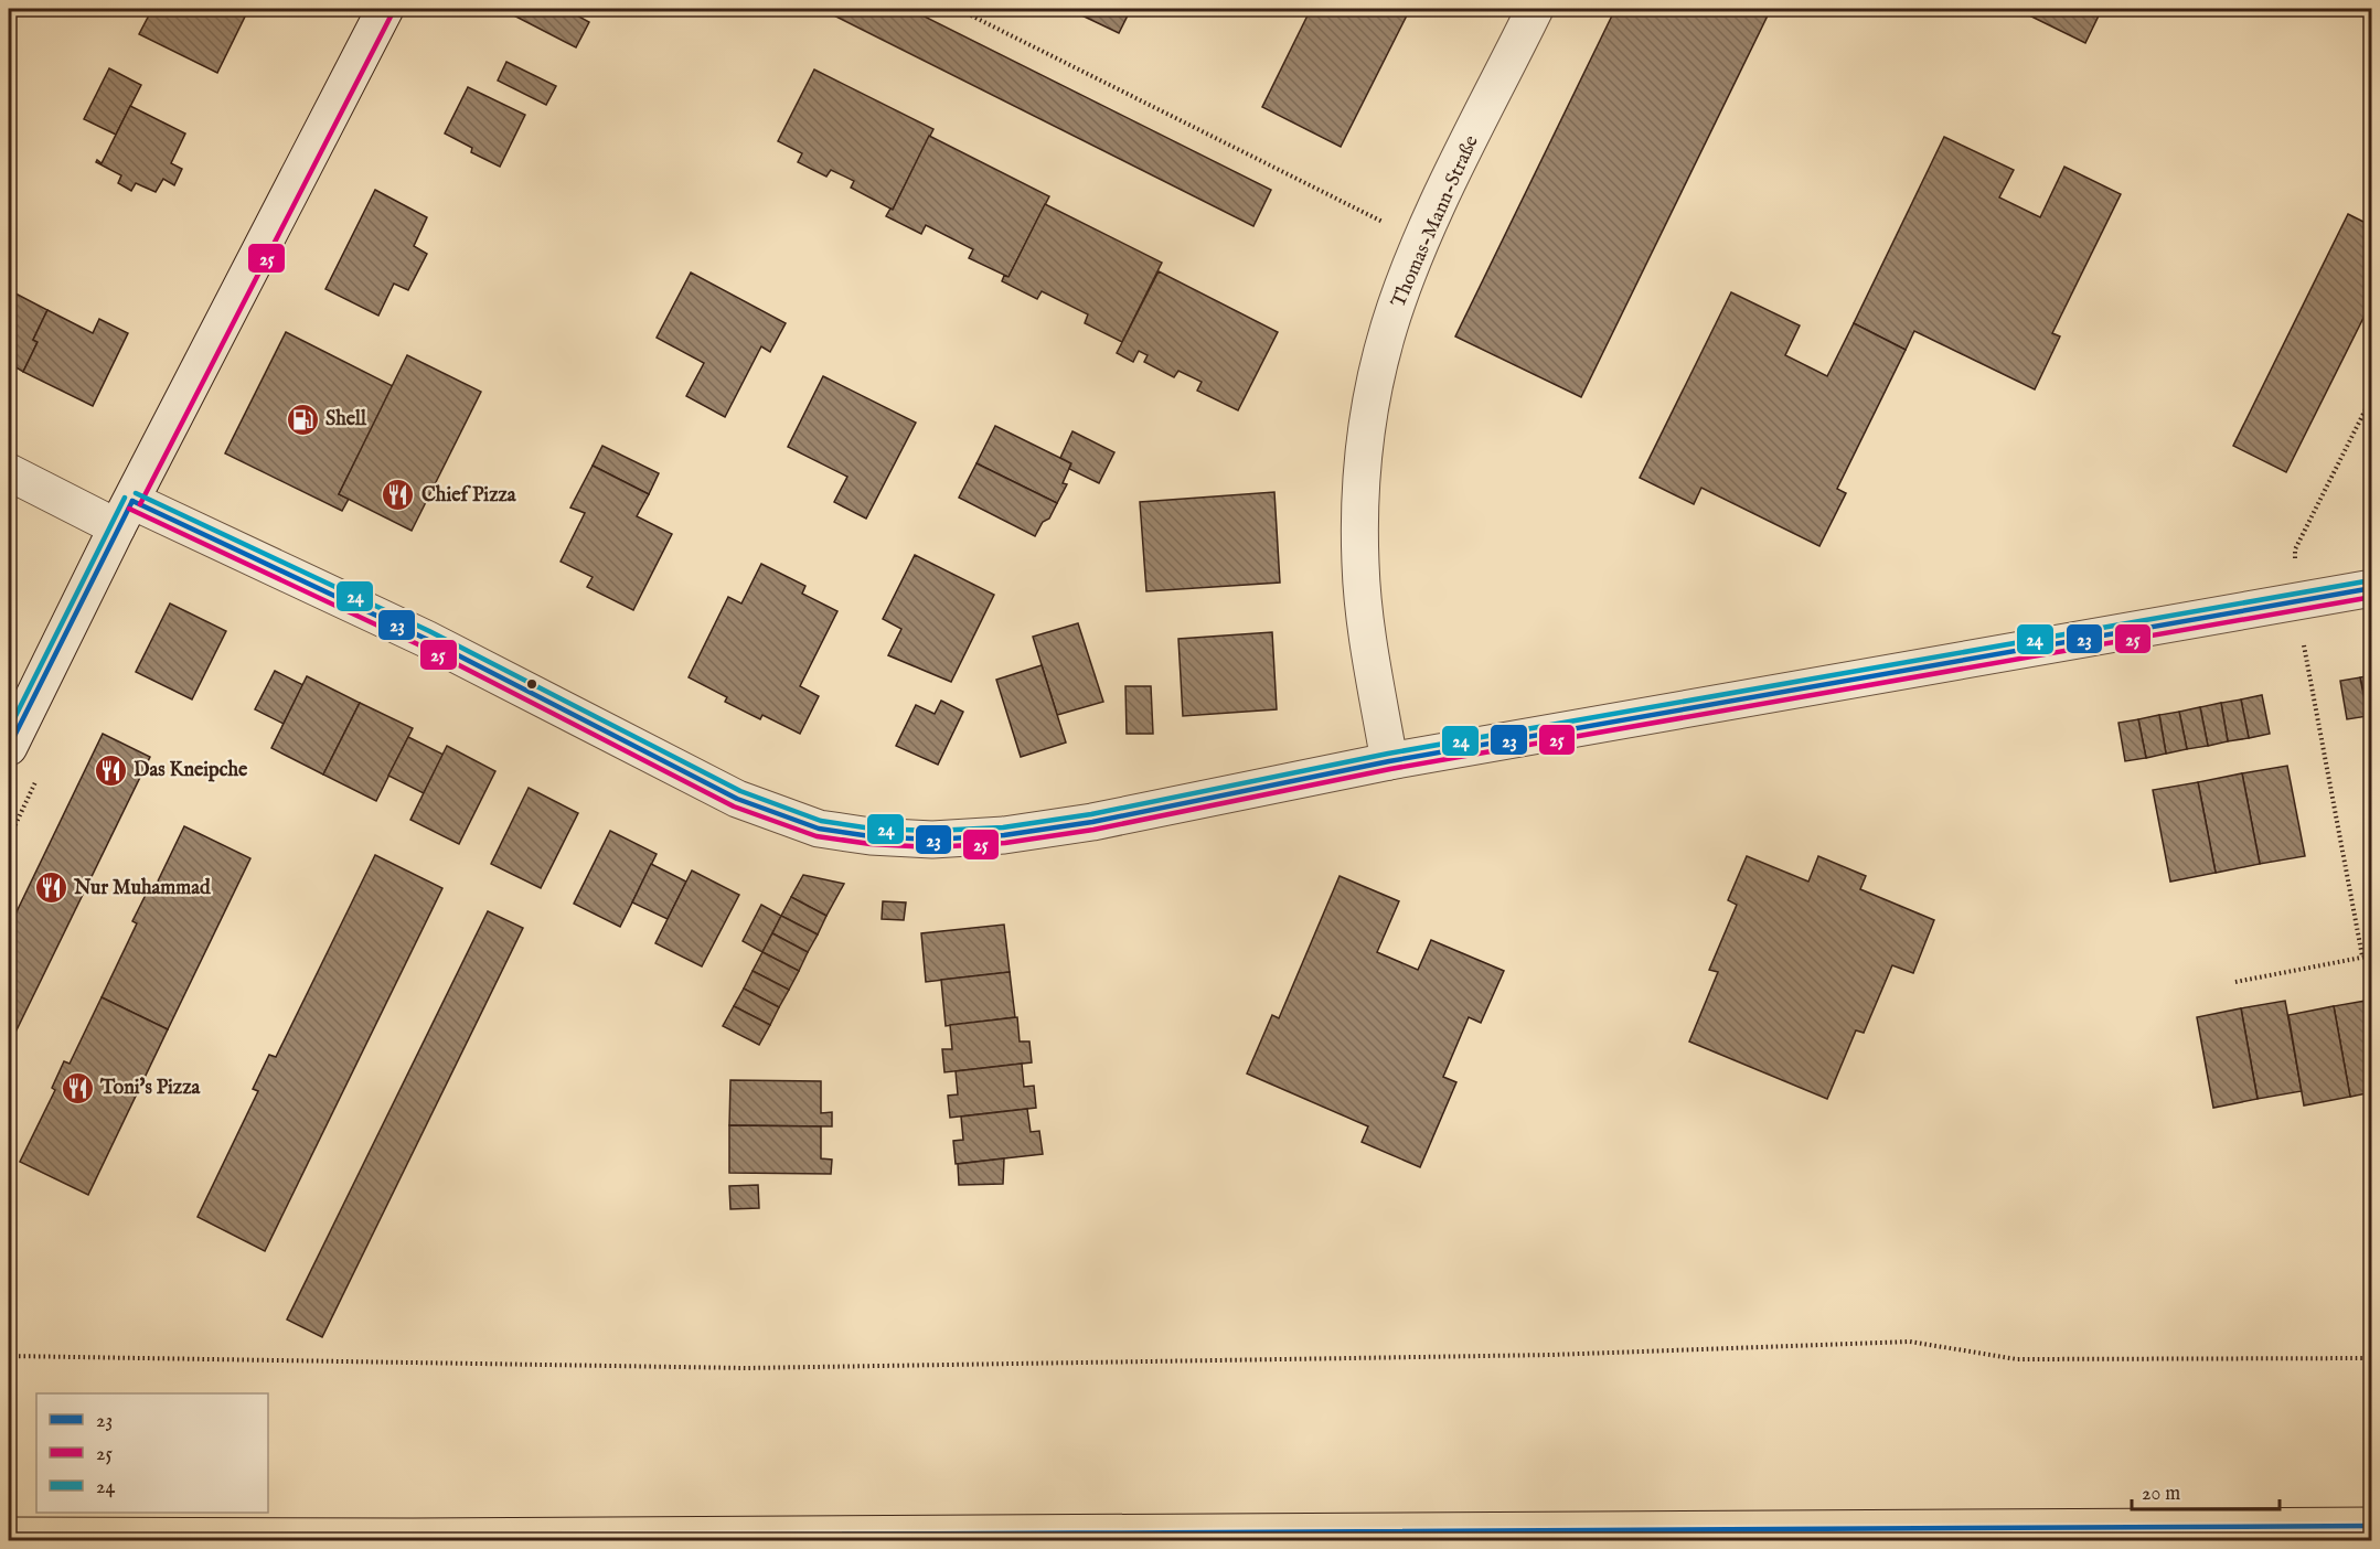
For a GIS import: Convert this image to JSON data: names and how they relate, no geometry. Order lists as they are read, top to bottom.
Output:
{
  "streets": {
    "street": ["Thomas-Mann-Straße"]
  },
  "places": {
    "fuel station": ["Shell"],
    "restaurant": [
      "Chief Pizza",
      "Das Kneipche",
      "Nur Muhammad",
      "Toni's Pizza"
    ]
  },
  "lines": ["transit line 25", "transit line 24", "transit line 23"],
  "legend": ["23", "25", "24"],
  "scale_bar": "20 m"
}
